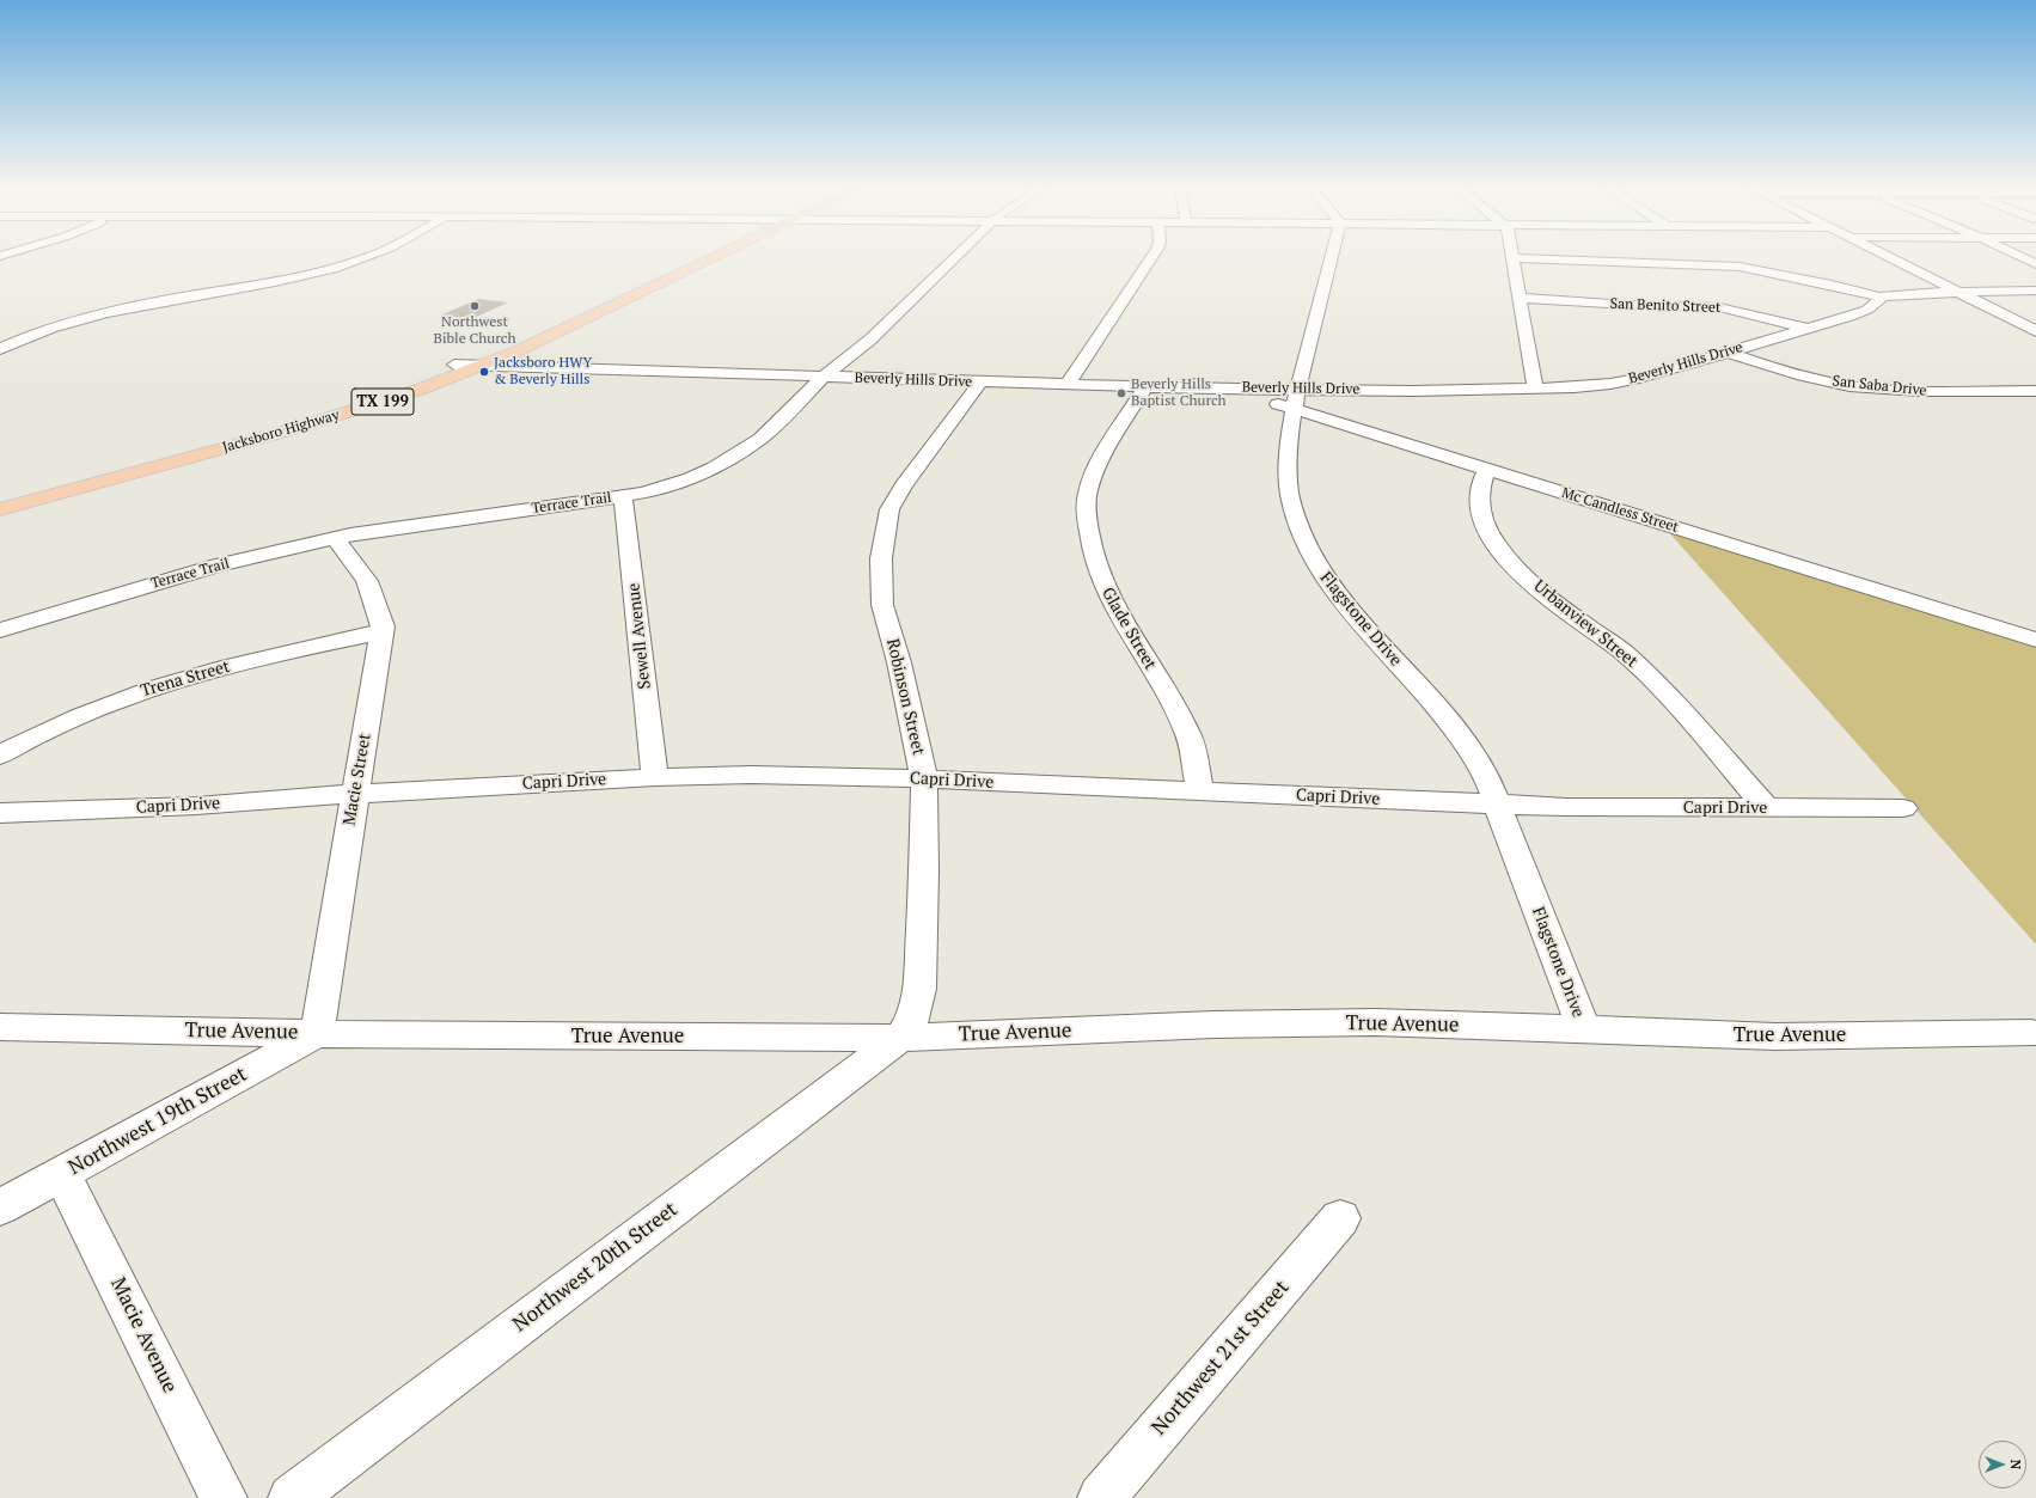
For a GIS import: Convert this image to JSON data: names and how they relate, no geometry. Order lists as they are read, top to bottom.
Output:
{
  "streets": {
    "main road": ["TX 199", "Jacksboro Highway"],
    "street": [
      "San Benito Street",
      "Beverly Hills Drive",
      "San Saba Drive",
      "Terrace Trail",
      "Mc Candless Street",
      "Flagstone Drive",
      "Urbanview Street",
      "Glade Street",
      "Sewell Avenue",
      "Trena Street",
      "Robinson Street",
      "Macie Street",
      "Capri Drive",
      "True Avenue",
      "Northwest 19th Street",
      "Northwest 20th Street",
      "Macie Avenue",
      "Northwest 21st Street"
    ]
  },
  "crossings": [
    ["San Benito Street", "Beverly Hills Drive"],
    ["Beverly Hills Drive", "San Saba Drive"],
    ["Beverly Hills Drive", "Jacksboro Highway"],
    ["Beverly Hills Drive", "Terrace Trail"],
    ["Beverly Hills Drive", "Mc Candless Street"],
    ["Beverly Hills Drive", "Flagstone Drive"],
    ["Beverly Hills Drive", "Glade Street"],
    ["Beverly Hills Drive", "Robinson Street"],
    ["Terrace Trail", "Sewell Avenue"],
    ["Terrace Trail", "Macie Street"],
    ["Mc Candless Street", "Flagstone Drive"],
    ["Mc Candless Street", "Urbanview Street"],
    ["Flagstone Drive", "Capri Drive"],
    ["Flagstone Drive", "True Avenue"],
    ["Urbanview Street", "Capri Drive"],
    ["Glade Street", "Capri Drive"],
    ["Sewell Avenue", "Capri Drive"],
    ["Trena Street", "Macie Street"],
    ["Robinson Street", "Capri Drive"],
    ["Robinson Street", "True Avenue"],
    ["Robinson Street", "Northwest 20th Street"],
    ["Macie Street", "Capri Drive"],
    ["Macie Street", "True Avenue"],
    ["Macie Street", "Northwest 19th Street"],
    ["True Avenue", "Northwest 19th Street"],
    ["True Avenue", "Northwest 20th Street"],
    ["Northwest 19th Street", "Macie Avenue"]
  ],
  "places": ["Northwest Bible Church", "Jacksboro HWY & Beverly Hills", "Beverly Hills Baptist Church"],
  "north": "right"
}
